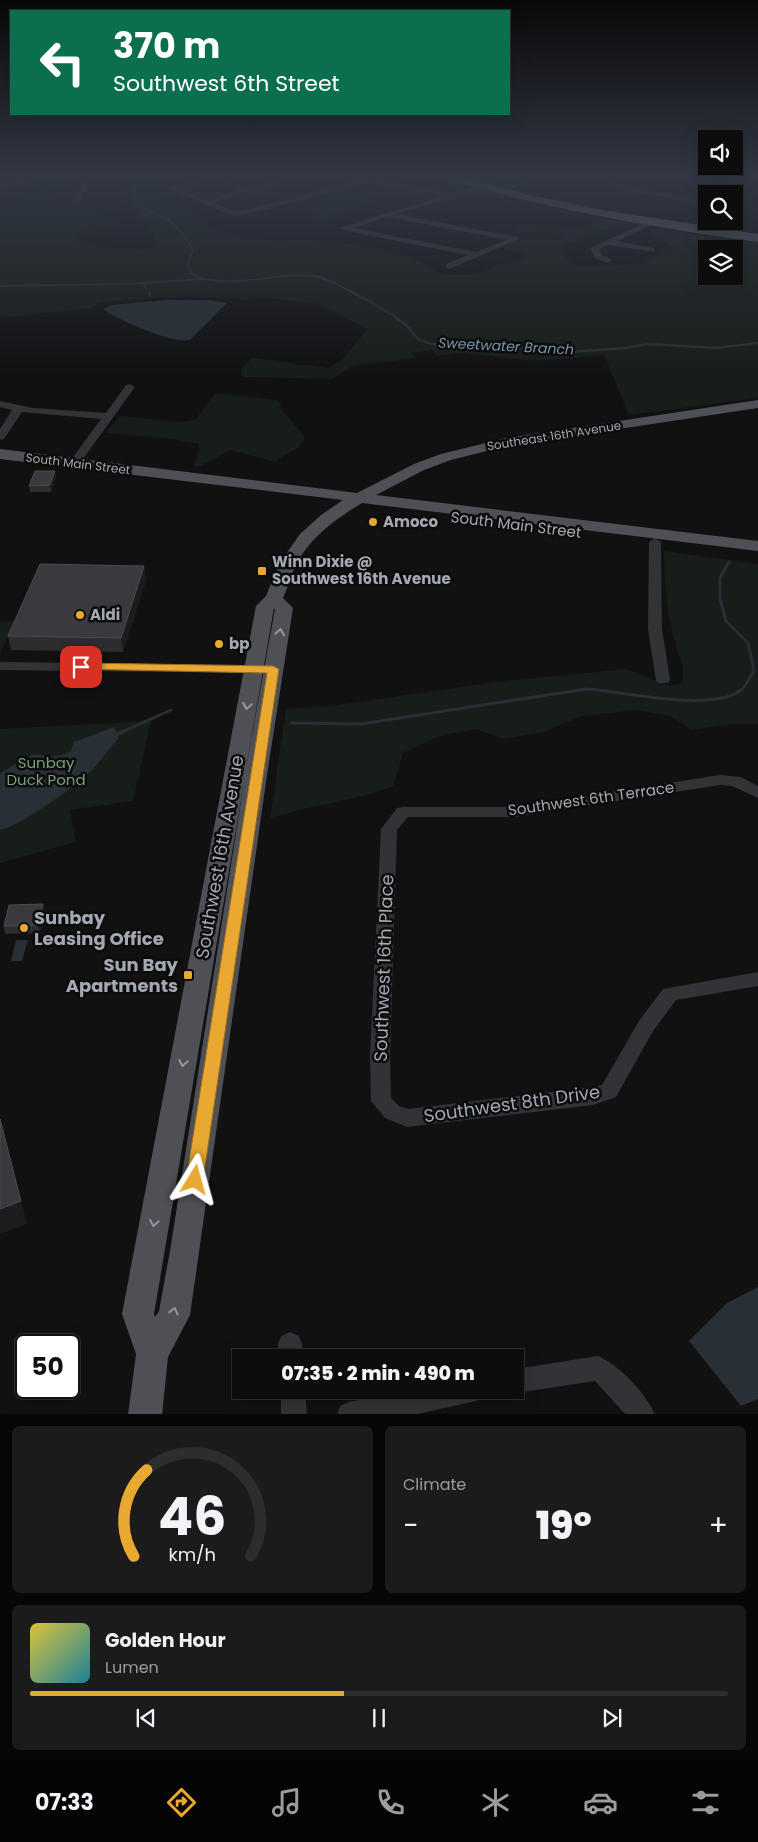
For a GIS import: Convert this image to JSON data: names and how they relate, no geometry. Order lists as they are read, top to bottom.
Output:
{
  "streets": {
    "main road": ["Southeast 16th Avenue", "South Main Street", "Southwest 16th Avenue"],
    "street": ["Southwest 6th Terrace", "Southwest 16th Place", "Southwest 8th Drive"]
  },
  "crossings": [
    ["Southeast 16th Avenue", "South Main Street"],
    ["Southeast 16th Avenue", "Southwest 16th Avenue"],
    ["South Main Street", "Southwest 16th Avenue"],
    ["Southwest 6th Terrace", "Southwest 16th Place"],
    ["Southwest 16th Place", "Southwest 8th Drive"]
  ],
  "water": ["Sweetwater Branch"],
  "parks": ["Sunbay Duck Pond"],
  "places": {
    "other": [
      "Amoco",
      "Aldi",
      "bp",
      "Sunbay Leasing Office"
    ],
    "transit": ["Winn Dixie @ Southwest 16th Avenue", "Sun Bay Apartments"]
  },
  "page": {
    "turn": ["370 m", "Southwest 6th Street"],
    "limit": "50",
    "trip": "07:35 · 2 min · 490 m",
    "tile": "Climate",
    "heat": ["−", "19°", "+"],
    "song": ["Golden Hour", "Lumen"],
    "tabs": "07:33",
    "gauge": ["46", "km/h"]
  }
}
